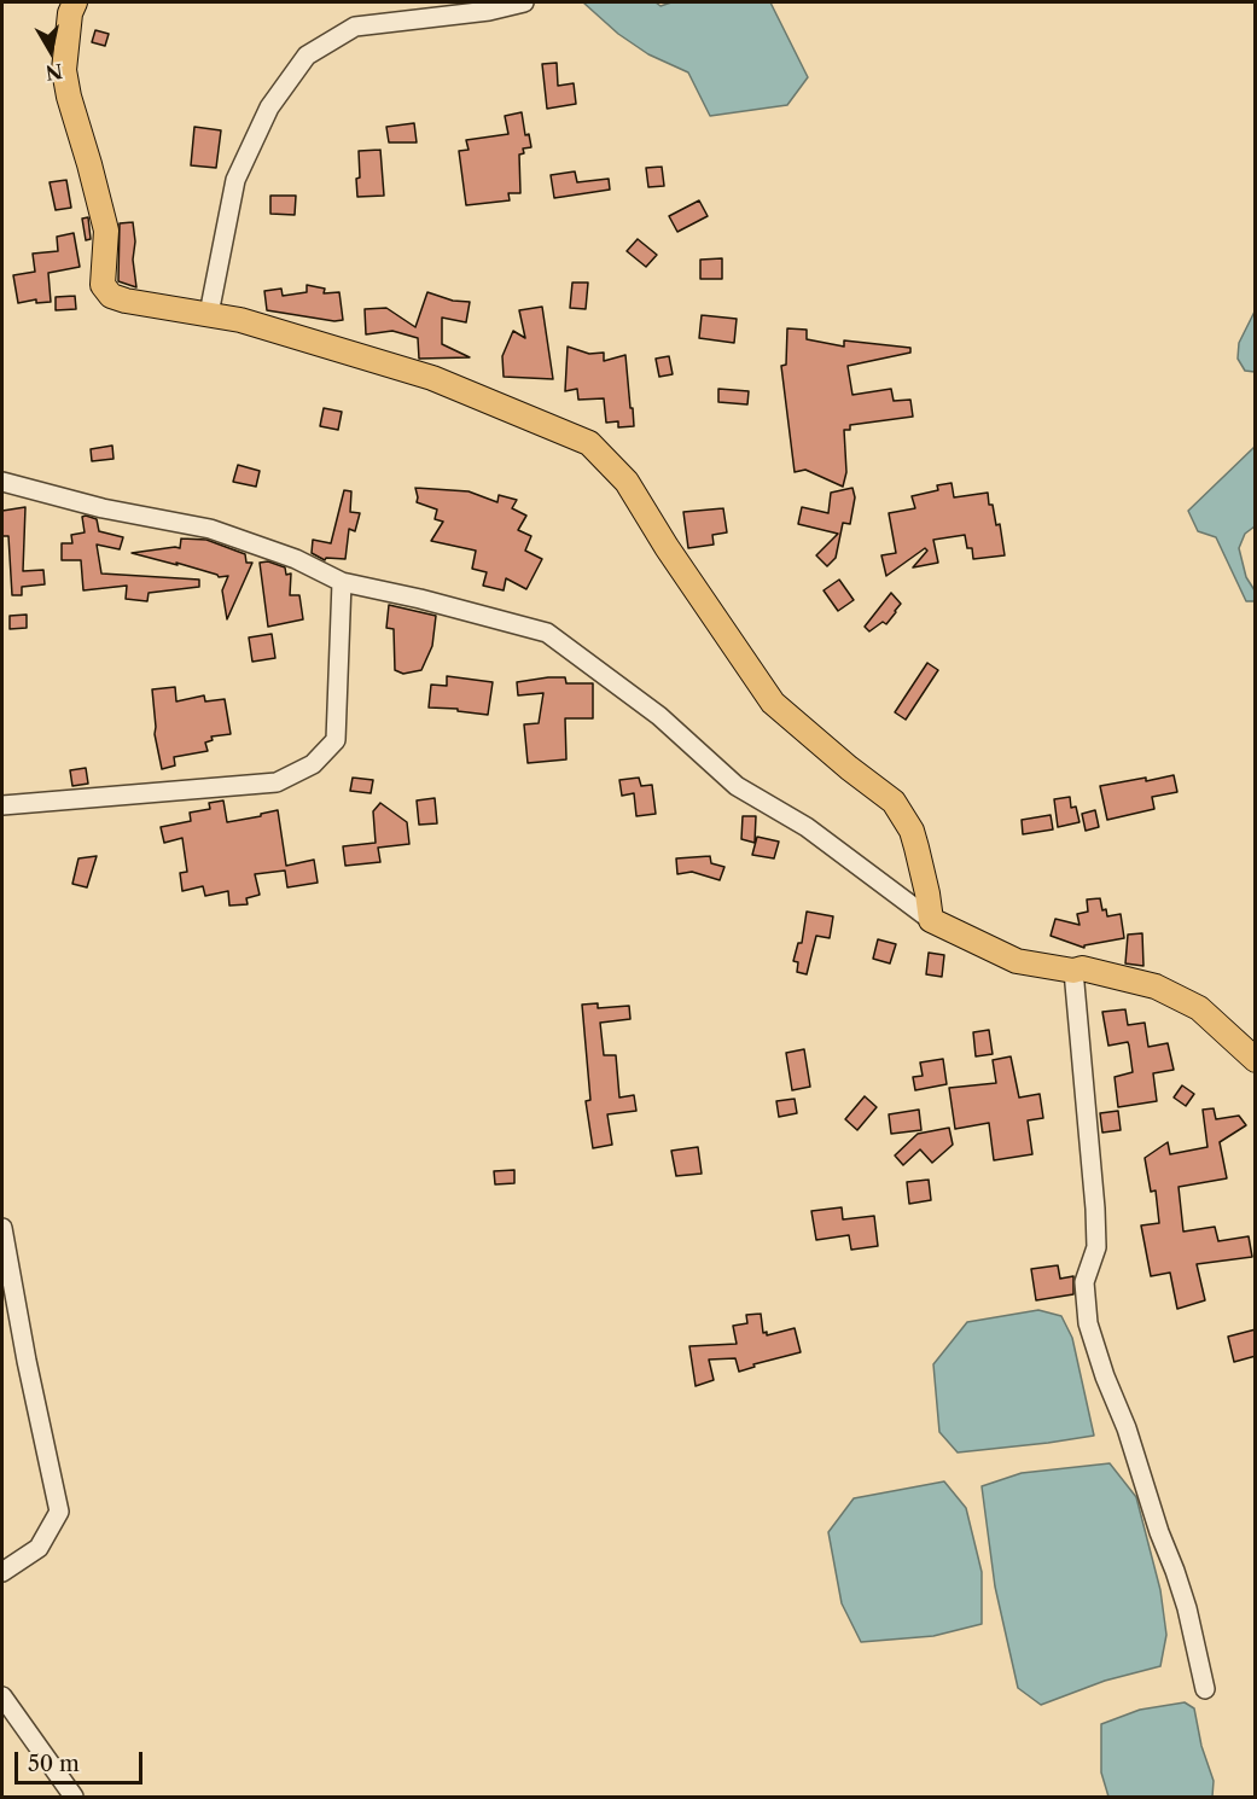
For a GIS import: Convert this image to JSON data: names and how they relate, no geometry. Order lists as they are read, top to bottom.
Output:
{
  "scale_bar": "50 m",
  "north": "bottom"
}
